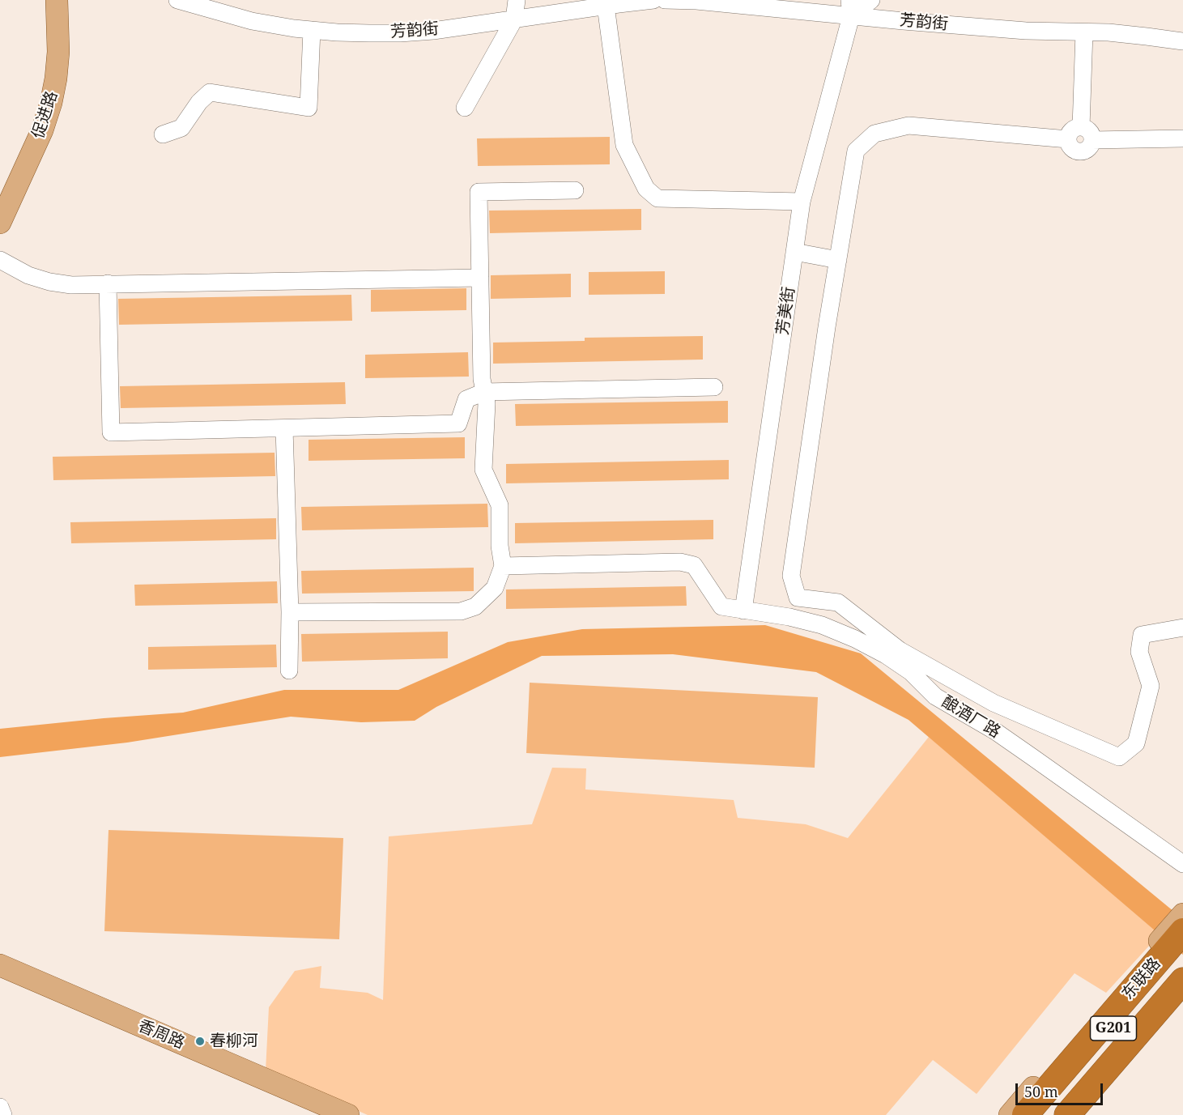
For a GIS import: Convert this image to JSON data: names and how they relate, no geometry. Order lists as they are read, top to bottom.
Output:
{
  "streets": {
    "highway": ["东联路", "G201"],
    "main road": ["促进路", "香周路"],
    "street": ["芳韵街", "芳美街", "酿酒厂路"]
  },
  "crossings": [
    ["芳韵街", "芳美街"],
    ["芳美街", "酿酒厂路"],
    ["东联路", "G201"]
  ],
  "places": ["春柳河"],
  "scale_bar": "50 m"
}
